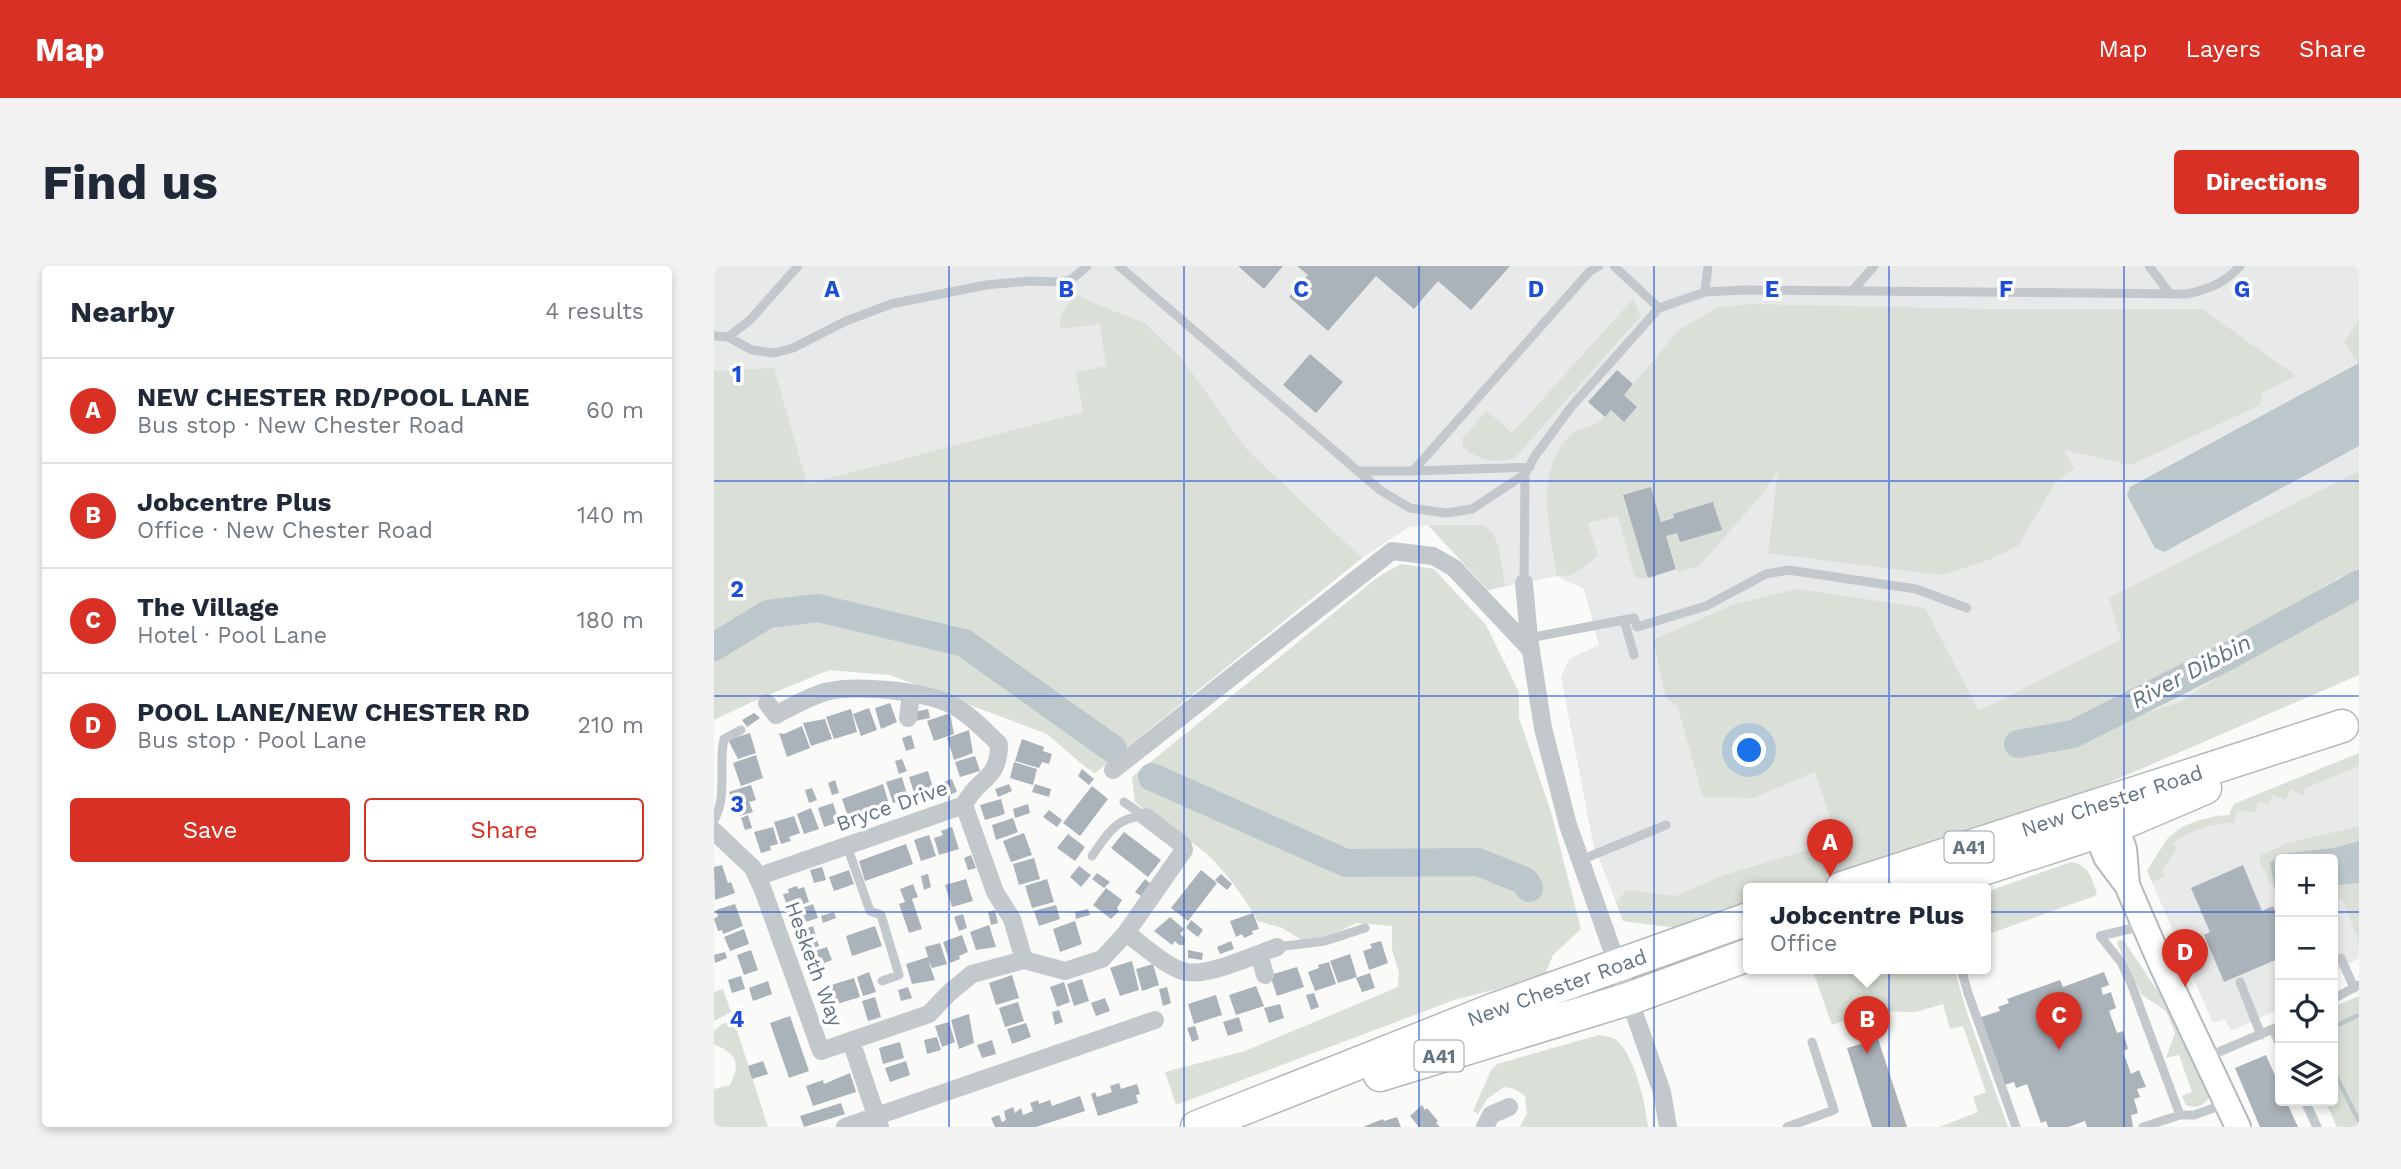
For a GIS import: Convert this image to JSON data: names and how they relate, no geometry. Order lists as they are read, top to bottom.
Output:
{
  "streets": {
    "highway": ["New Chester Road", "A41"],
    "street": ["Bryce Drive", "Hesketh Way"]
  },
  "crossings": [
    ["Bryce Drive", "Hesketh Way"]
  ],
  "water": ["River Dibbin"],
  "page": {
    "header": "Map",
    "nav": ["Map", "Layers", "Share"],
    "buttons": [
      "Directions",
      ["Save", "Share"]
    ],
    "title": "Find us",
    "heading": ["Nearby", "4 results"],
    "list": [
      {
        "mark": "A",
        "name": "NEW CHESTER RD/POOL LANE",
        "note": "Bus stop · New Chester Road",
        "value": "60 m"
      },
      {
        "mark": "B",
        "name": "Jobcentre Plus",
        "note": "Office · New Chester Road",
        "value": "140 m"
      },
      {
        "mark": "C",
        "name": "The Village",
        "note": "Hotel · Pool Lane",
        "value": "180 m"
      },
      {
        "mark": "D",
        "name": "POOL LANE/NEW CHESTER RD",
        "note": "Bus stop · Pool Lane",
        "value": "210 m"
      }
    ],
    "pins": [
      "A",
      "D",
      "C",
      "B"
    ],
    "map_buttons": ["+", "−"],
    "popup": ["Jobcentre Plus", "Office"]
  },
  "grid": {
    "columns": [
      "A",
      "B",
      "C",
      "D",
      "E",
      "F",
      "G"
    ],
    "rows": [
      "1",
      "2",
      "3",
      "4"
    ]
  }
}
